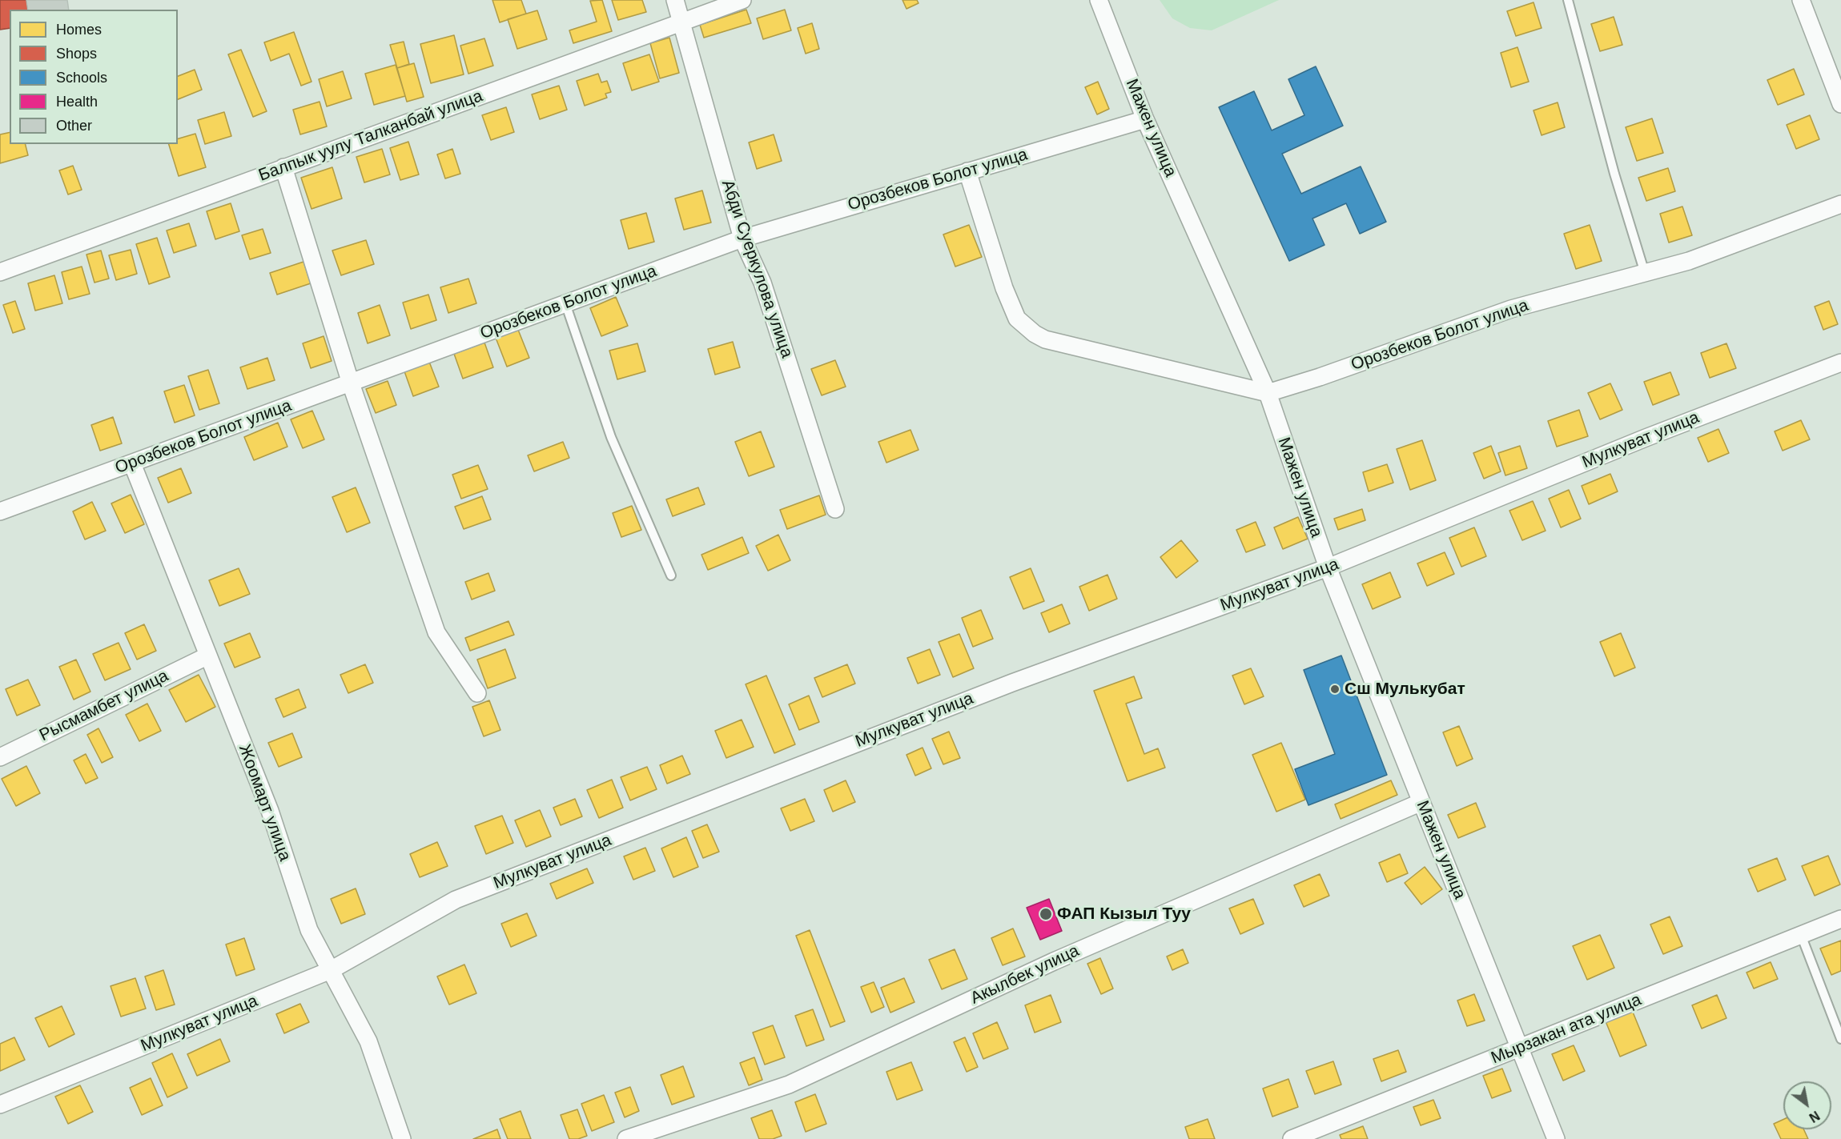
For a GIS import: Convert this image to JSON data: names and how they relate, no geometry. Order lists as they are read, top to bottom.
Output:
{
  "streets": {
    "street": [
      "Мажен улица",
      "Балпык уулу Талканбай улица",
      "Орозбеков Болот улица",
      "Абди Суеркулова улица",
      "Мулкуват улица",
      "Рысмамбет улица",
      "Жоомарт улица",
      "Акылбек улица",
      "Мырзакан ата улица"
    ]
  },
  "crossings": [
    ["Мажен улица", "Орозбеков Болот улица"],
    ["Мажен улица", "Мулкуват улица"],
    ["Мажен улица", "Акылбек улица"],
    ["Мажен улица", "Мырзакан ата улица"],
    ["Балпык уулу Талканбай улица", "Абди Суеркулова улица"],
    ["Орозбеков Болот улица", "Абди Суеркулова улица"],
    ["Орозбеков Болот улица", "Жоомарт улица"],
    ["Мулкуват улица", "Жоомарт улица"],
    ["Рысмамбет улица", "Жоомарт улица"]
  ],
  "places": ["Сш Мулькубат", "ФАП Кызыл Туу"],
  "legend": [
    "Homes",
    "Shops",
    "Schools",
    "Health",
    "Other"
  ],
  "north": "bottom right"
}
